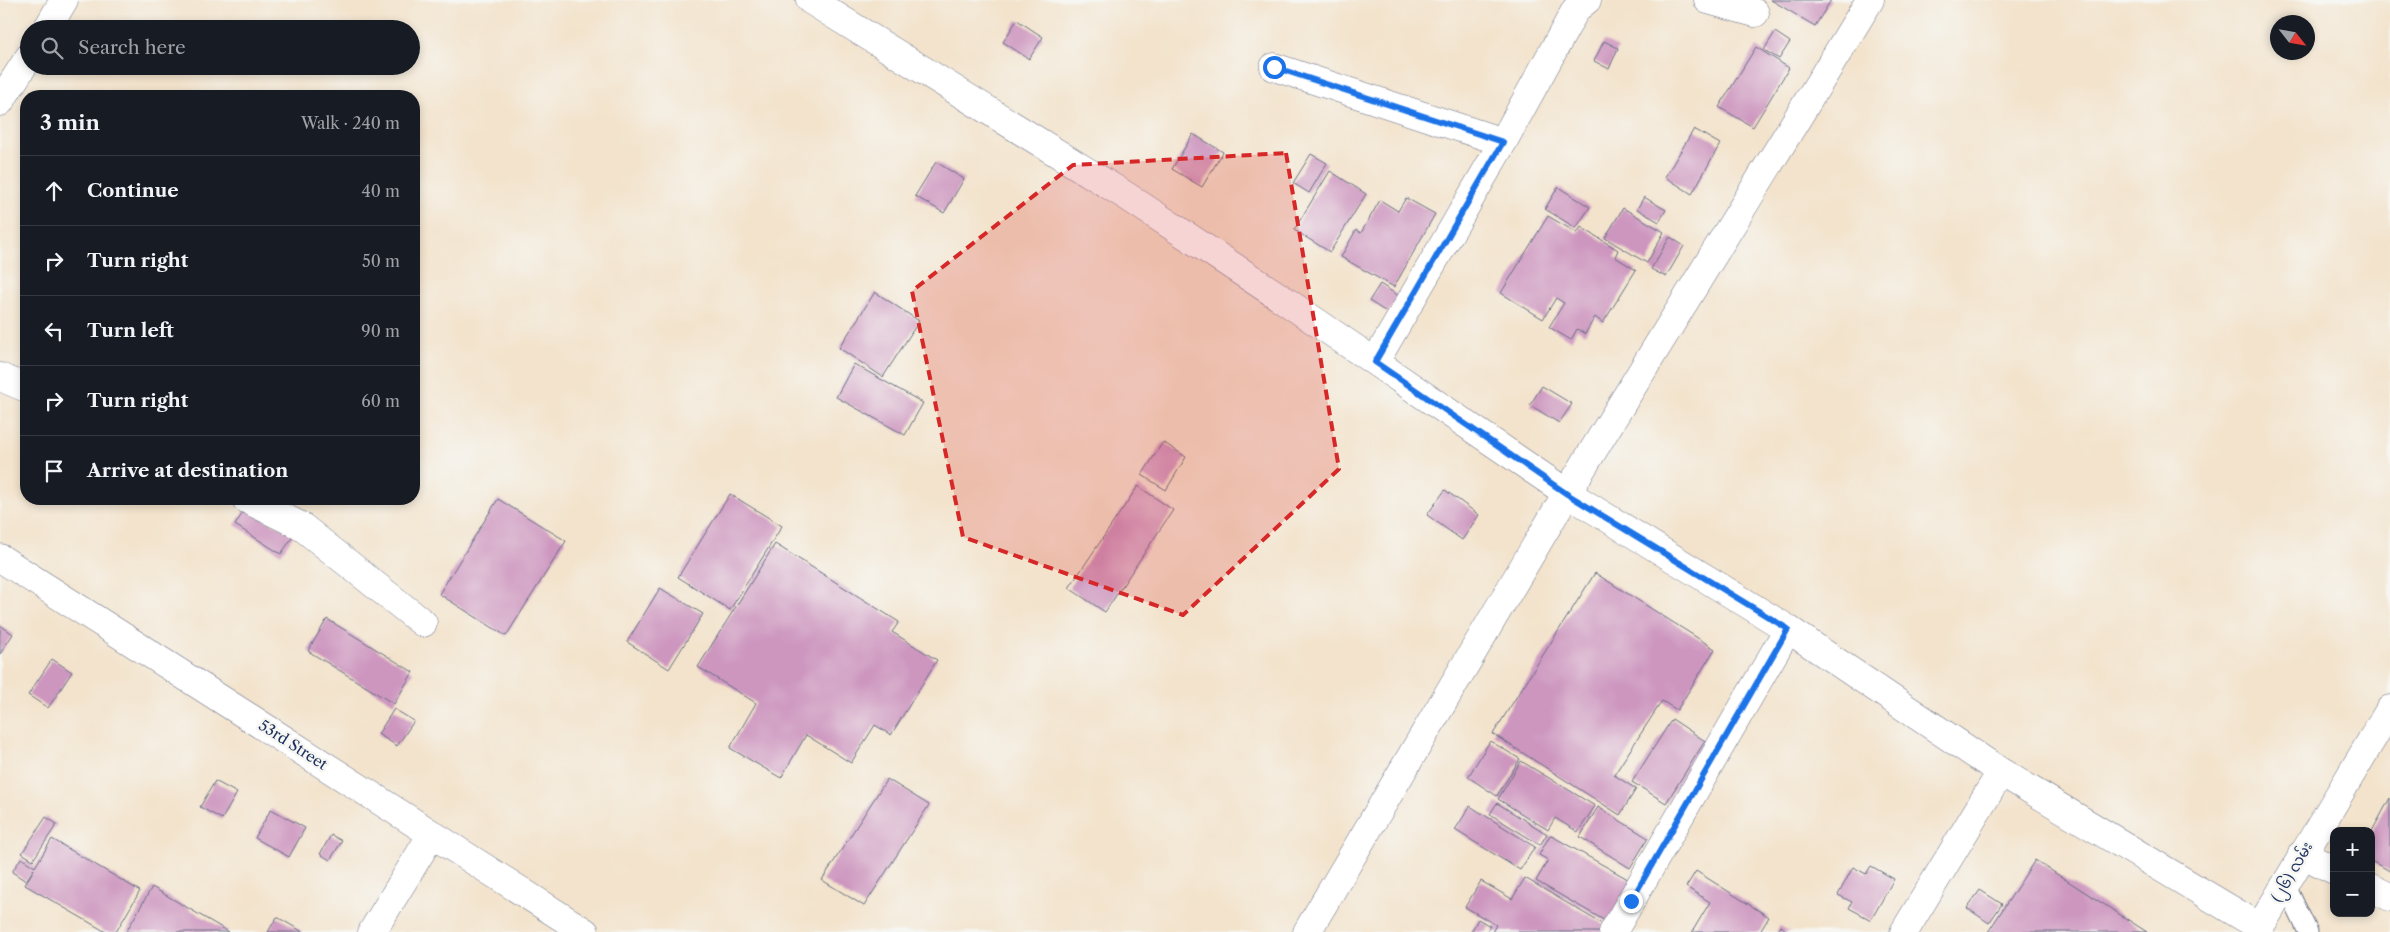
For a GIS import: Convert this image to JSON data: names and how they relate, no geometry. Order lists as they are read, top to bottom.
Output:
{
  "streets": {
    "street": ["53rd Street", "(၂၆) လမ်း"]
  },
  "north": "bottom right",
  "page": {
    "search": "Search here",
    "heading": ["3 min", "Walk · 240 m"],
    "list": [
      ["Continue", "40 m"],
      ["Turn right", "50 m"],
      ["Turn left", "90 m"],
      ["Turn right", "60 m"],
      "Arrive at destination"
    ],
    "map_buttons": ["+", "−"]
  }
}
